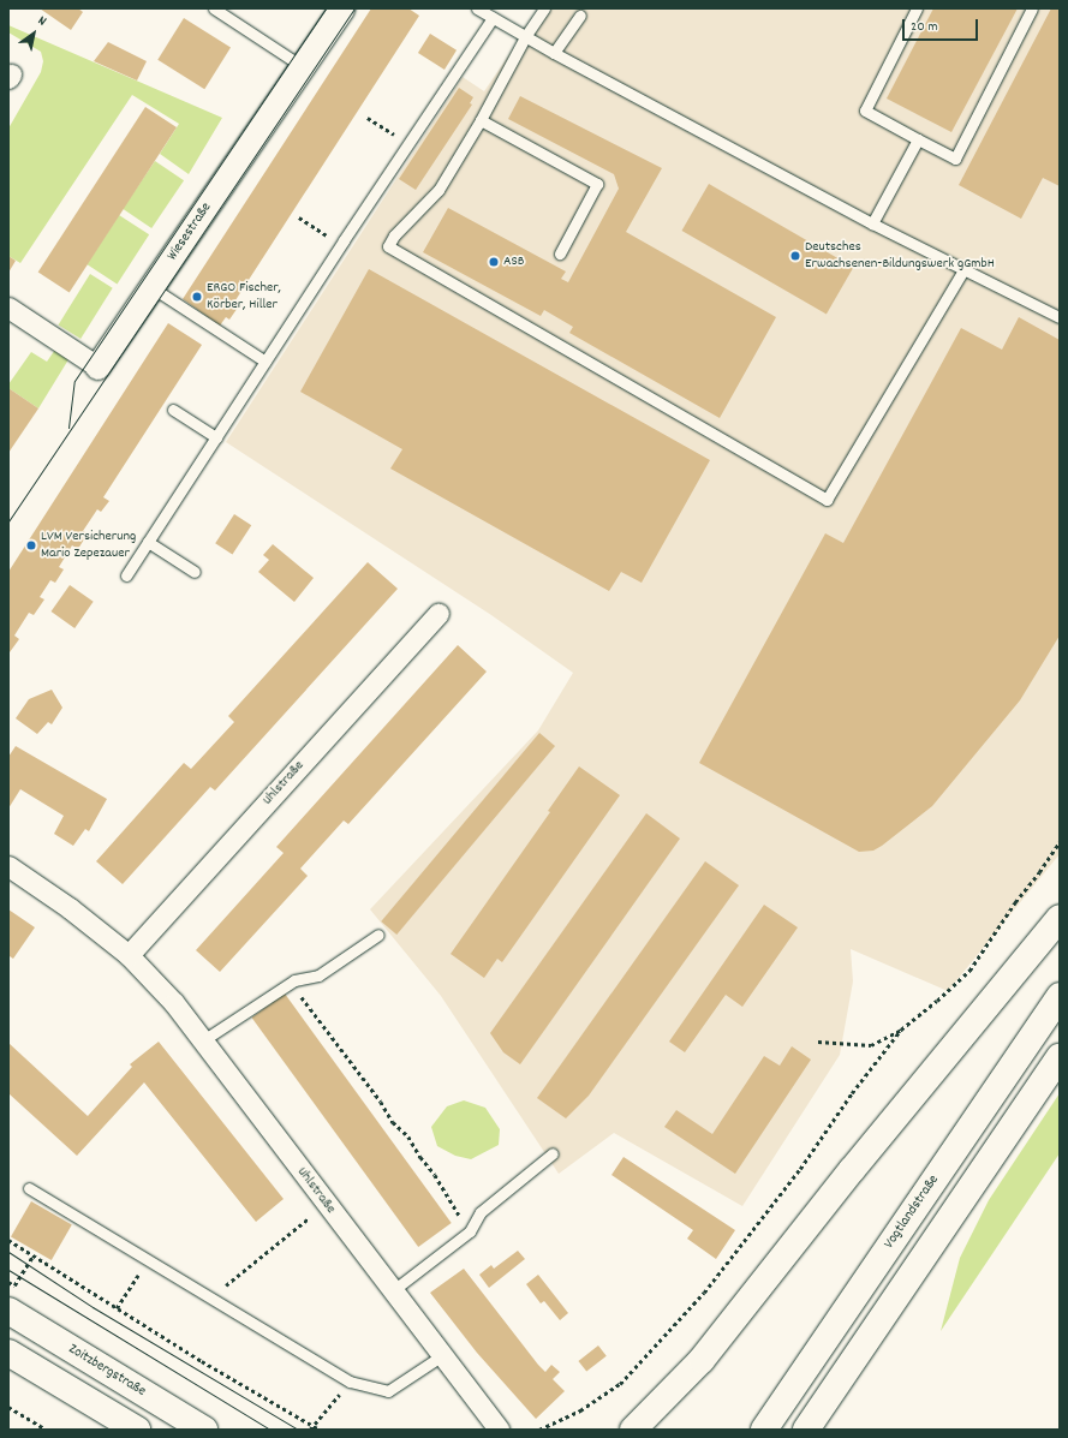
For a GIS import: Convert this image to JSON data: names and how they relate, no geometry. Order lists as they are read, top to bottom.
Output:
{
  "streets": {
    "main road": ["Vogtlandstraße", "Zoitzbergstraße"],
    "street": ["Wiesestraße", "Uhlstraße"]
  },
  "places": [
    "Deutsches Erwachsenen-Bildungswerk gGmbH",
    "ASB",
    "ERGO Fischer, Körber, Hiller",
    "LVM Versicherung Mario Zepezauer"
  ],
  "scale_bar": "20 m",
  "north": "top right"
}
